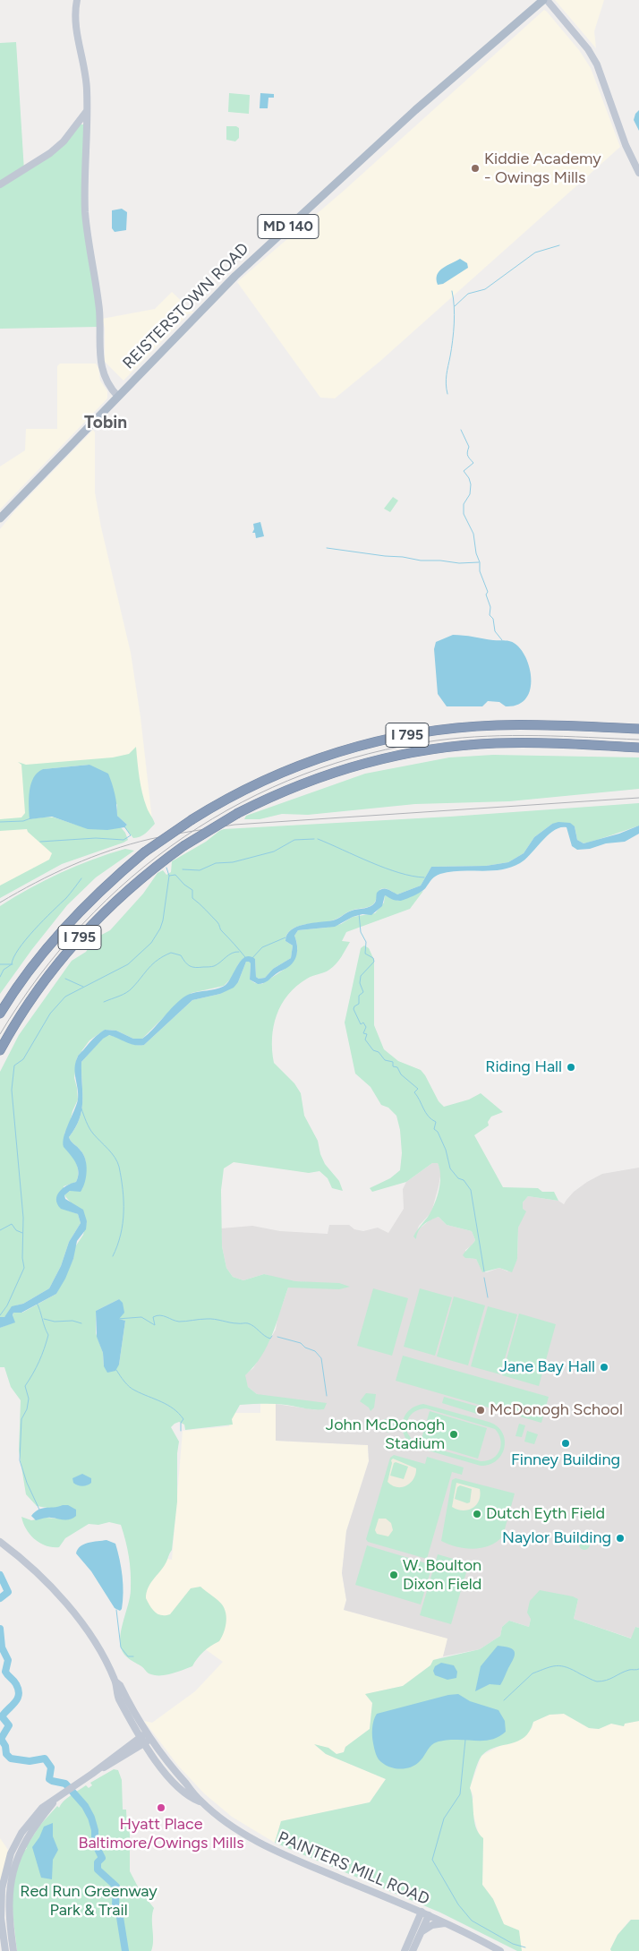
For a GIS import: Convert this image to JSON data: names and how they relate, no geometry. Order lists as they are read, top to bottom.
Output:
{
  "streets": {
    "highway": ["I 795"],
    "main road": ["MD 140", "REISTERSTOWN ROAD", "PAINTERS MILL ROAD"]
  },
  "districts": ["Tobin"],
  "parks": ["Red Run Greenway Park & Trail"],
  "places": [
    "Kiddie Academy - Owings Mills",
    "Riding Hall",
    "Jane Bay Hall",
    "McDonogh School",
    "John McDonogh Stadium",
    "Finney Building",
    "Dutch Eyth Field",
    "Naylor Building",
    "W. Boulton Dixon Field",
    "Hyatt Place Baltimore/Owings Mills"
  ]
}
